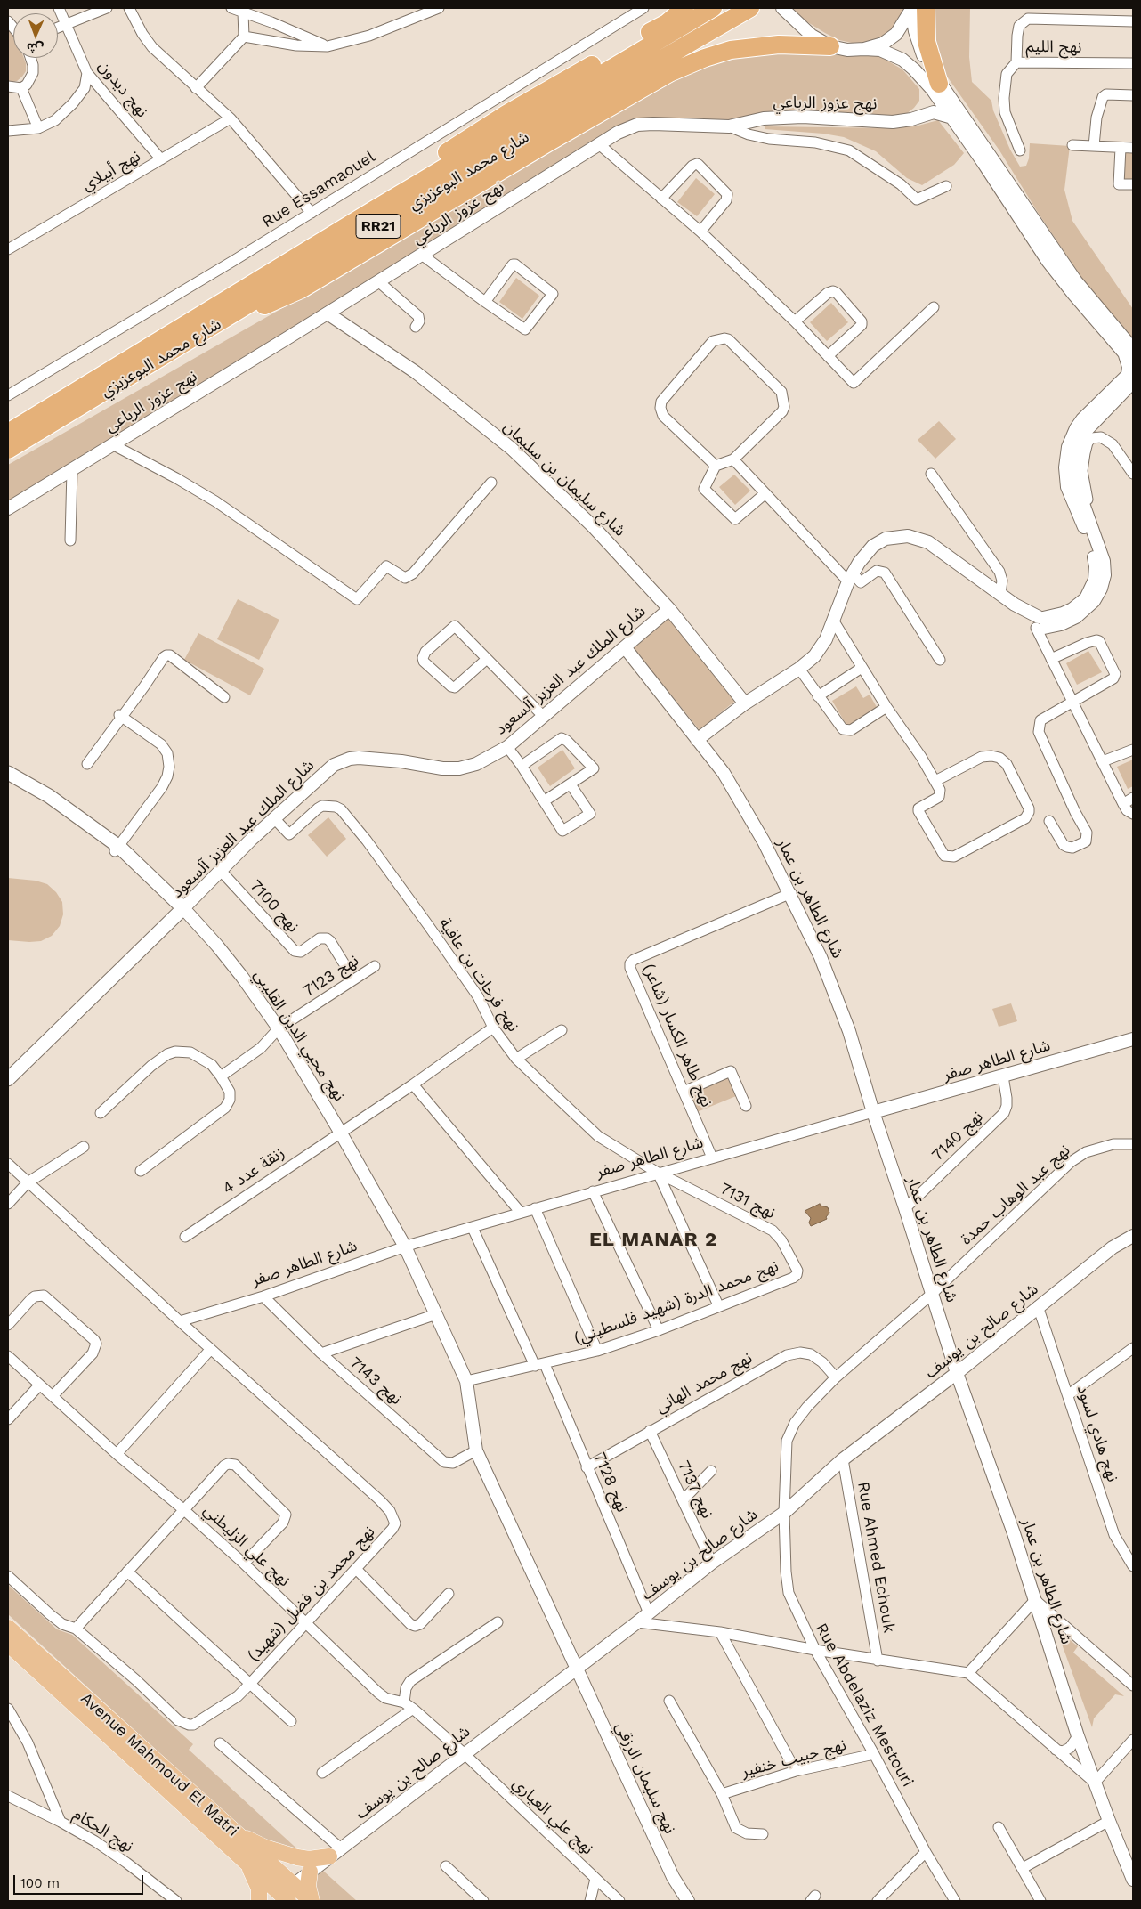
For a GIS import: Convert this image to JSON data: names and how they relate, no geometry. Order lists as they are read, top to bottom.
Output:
{
  "streets": {
    "highway": ["شارع محمد البوعزيزي", "RR21", "Avenue Mahmoud El Matri"],
    "main road": ["شارع الملك عبد العزيز آلسعود", "نهج محيي الدين القليبي"],
    "street": [
      "نهج الليم",
      "نهج ديدون",
      "نهج عزوز الرباعي",
      "نهج أبيلاي",
      "Rue Essamaouel",
      "شارع سليمان بن سليمان",
      "شارع الطاهر بن عمار",
      "نهج 7100",
      "نهج فرحات بن عافية",
      "نهج 7123",
      "نهج طاهر الكسار (شاعر)",
      "شارع الطاهر صفر",
      "نهج 7140",
      "زنقة عدد 4",
      "نهج عبد الوهاب حمدة",
      "نهج 7131",
      "نهج محمد الدرة (شهيد فلسطيني)",
      "شارع صالح بن يوسف",
      "نهج 7143",
      "نهج محمد الهاني",
      "نهج هادي لسود",
      "نهج 7128",
      "نهج 7137",
      "نهج علي الزليطني",
      "Rue Ahmed Echouk",
      "نهج محمد بن فضل (شهيد)",
      "Rue Abdelaziz Mestouri",
      "نهج حبيب خنفير",
      "نهج سليمان الرزقي",
      "نهج علي العياري",
      "نهج الحكام"
    ]
  },
  "crossings": [
    ["نهج ديدون", "نهج أبيلاي"],
    ["نهج عزوز الرباعي", "شارع سليمان بن سليمان"],
    ["شارع سليمان بن سليمان", "شارع الملك عبد العزيز آلسعود"],
    ["شارع الملك عبد العزيز آلسعود", "شارع الطاهر بن عمار"],
    ["شارع الملك عبد العزيز آلسعود", "نهج 7100"],
    ["شارع الملك عبد العزيز آلسعود", "نهج فرحات بن عافية"],
    ["شارع الملك عبد العزيز آلسعود", "نهج محيي الدين القليبي"],
    ["شارع الطاهر بن عمار", "نهج طاهر الكسار (شاعر)"],
    ["شارع الطاهر بن عمار", "شارع الطاهر صفر"],
    ["شارع الطاهر بن عمار", "نهج 7140"],
    ["شارع الطاهر بن عمار", "نهج عبد الوهاب حمدة"],
    ["شارع الطاهر بن عمار", "شارع صالح بن يوسف"],
    ["نهج فرحات بن عافية", "شارع الطاهر صفر"],
    ["نهج فرحات بن عافية", "زنقة عدد 4"],
    ["نهج فرحات بن عافية", "نهج 7131"],
    ["نهج 7123", "نهج محيي الدين القليبي"],
    ["نهج محيي الدين القليبي", "شارع الطاهر صفر"],
    ["نهج محيي الدين القليبي", "زنقة عدد 4"],
    ["نهج محيي الدين القليبي", "نهج محمد الدرة (شهيد فلسطيني)"],
    ["نهج محيي الدين القليبي", "نهج سليمان الرزقي"],
    ["نهج طاهر الكسار (شاعر)", "شارع الطاهر صفر"],
    ["شارع الطاهر صفر", "نهج 7140"],
    ["شارع الطاهر صفر", "نهج 7131"],
    ["شارع الطاهر صفر", "نهج 7143"],
    ["شارع الطاهر صفر", "نهج 7128"],
    ["نهج عبد الوهاب حمدة", "نهج محمد الهاني"],
    ["نهج عبد الوهاب حمدة", "Rue Abdelaziz Mestouri"],
    ["نهج 7131", "نهج محمد الدرة (شهيد فلسطيني)"],
    ["نهج محمد الدرة (شهيد فلسطيني)", "نهج 7128"],
    ["نهج محمد الدرة (شهيد فلسطيني)", "نهج سليمان الرزقي"],
    ["شارع صالح بن يوسف", "نهج هادي لسود"],
    ["شارع صالح بن يوسف", "نهج 7128"],
    ["شارع صالح بن يوسف", "نهج 7137"],
    ["شارع صالح بن يوسف", "نهج علي الزليطني"],
    ["شارع صالح بن يوسف", "Rue Ahmed Echouk"],
    ["شارع صالح بن يوسف", "Rue Abdelaziz Mestouri"],
    ["شارع صالح بن يوسف", "Avenue Mahmoud El Matri"],
    ["شارع صالح بن يوسف", "نهج سليمان الرزقي"],
    ["شارع صالح بن يوسف", "نهج علي العياري"],
    ["نهج 7143", "نهج سليمان الرزقي"],
    ["نهج محمد الهاني", "نهج 7128"],
    ["نهج محمد الهاني", "نهج 7137"],
    ["نهج محمد الهاني", "Rue Abdelaziz Mestouri"],
    ["نهج علي الزليطني", "نهج محمد بن فضل (شهيد)"],
    ["نهج علي الزليطني", "نهج علي العياري"],
    ["Rue Abdelaziz Mestouri", "نهج حبيب خنفير"]
  ],
  "districts": ["EL MANAR 2"],
  "scale_bar": "100 m",
  "north": "bottom"
}
